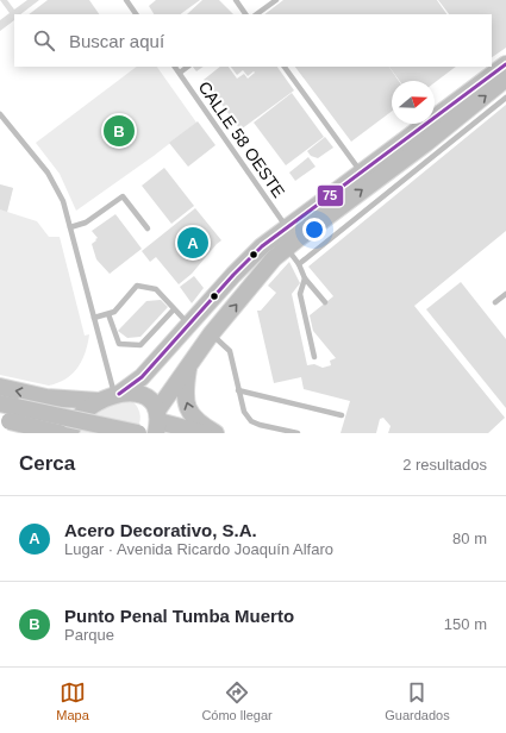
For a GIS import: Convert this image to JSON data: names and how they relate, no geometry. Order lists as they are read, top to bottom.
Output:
{
  "streets": {
    "lane": ["CALLE 58 OESTE"]
  },
  "lines": ["transit line 75"],
  "north": "right",
  "page": {
    "search": "Buscar aquí",
    "pins": ["B", "A"],
    "heading": ["Cerca", "2 resultados"],
    "list": [
      {
        "mark": "A",
        "name": "Acero Decorativo, S.A.",
        "note": "Lugar · Avenida Ricardo Joaquín Alfaro",
        "value": "80 m"
      },
      {
        "mark": "B",
        "name": "Punto Penal Tumba Muerto",
        "note": "Parque",
        "value": "150 m"
      }
    ],
    "nav": ["Mapa", "Cómo llegar", "Guardados"]
  }
}
